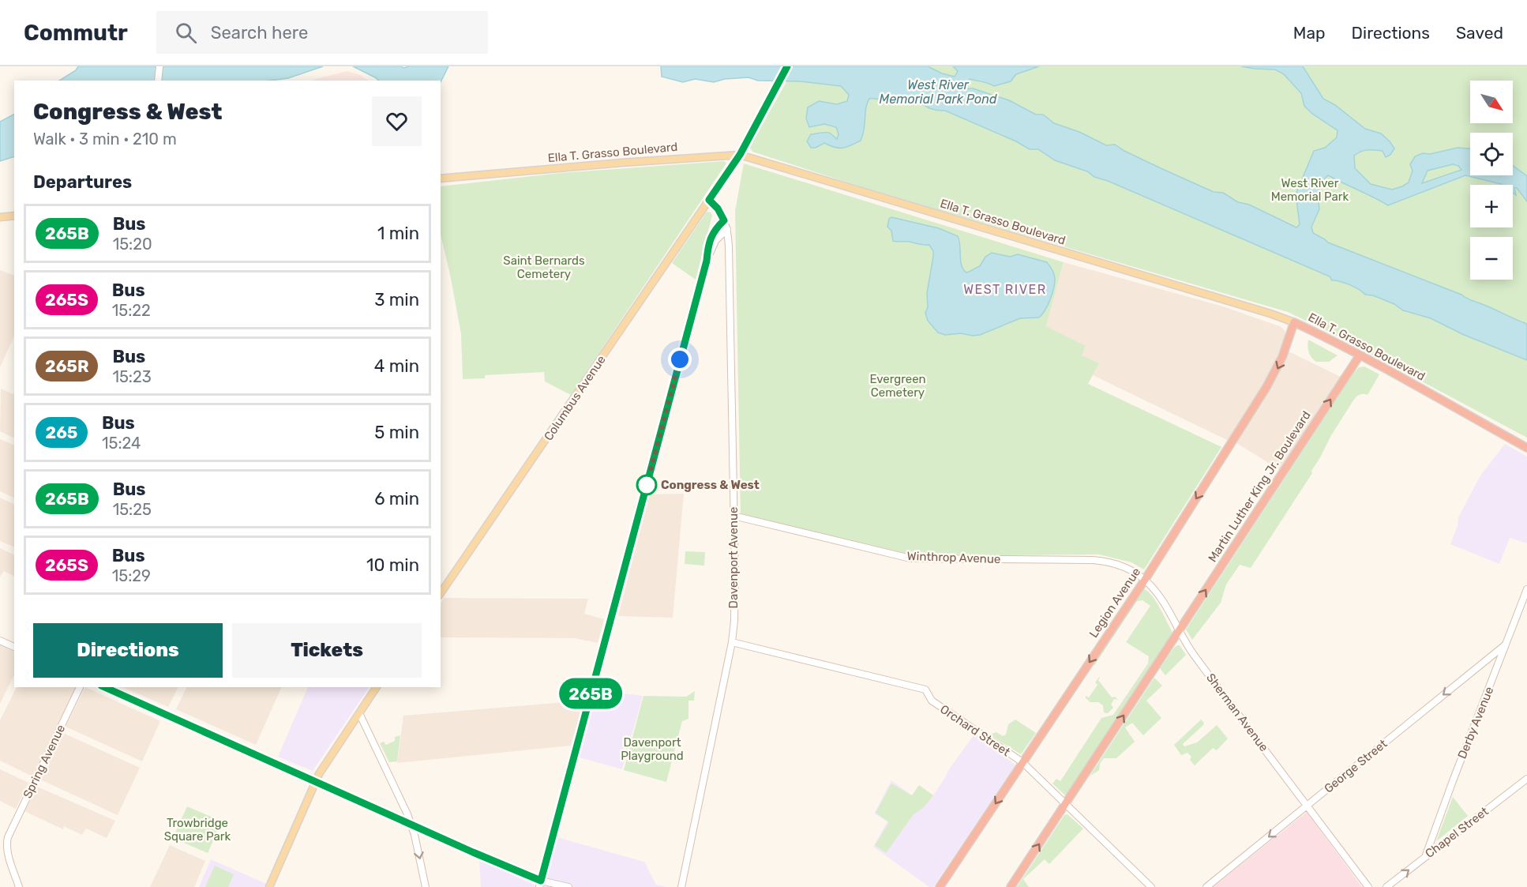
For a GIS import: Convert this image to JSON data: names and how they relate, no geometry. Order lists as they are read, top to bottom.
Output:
{
  "streets": {
    "highway": ["Ella T. Grasso Boulevard", "Martin Luther King Jr. Boulevard", "Legion Avenue"],
    "main road": [
      "Columbus Avenue",
      "Davenport Avenue",
      "Winthrop Avenue",
      "Sherman Avenue",
      "Derby Avenue",
      "Orchard Street",
      "Spring Avenue",
      "George Street",
      "Chapel Street"
    ]
  },
  "crossings": [
    ["Ella T. Grasso Boulevard", "Columbus Avenue"],
    ["Ella T. Grasso Boulevard", "Martin Luther King Jr. Boulevard"],
    ["Ella T. Grasso Boulevard", "Legion Avenue"],
    ["Columbus Avenue", "Davenport Avenue"],
    ["Martin Luther King Jr. Boulevard", "Sherman Avenue"],
    ["Martin Luther King Jr. Boulevard", "Orchard Street"],
    ["Davenport Avenue", "Winthrop Avenue"],
    ["Davenport Avenue", "Orchard Street"],
    ["Winthrop Avenue", "Sherman Avenue"],
    ["Legion Avenue", "Sherman Avenue"],
    ["Legion Avenue", "Orchard Street"],
    ["Sherman Avenue", "George Street"],
    ["Derby Avenue", "George Street"],
    ["Derby Avenue", "Chapel Street"]
  ],
  "one_way": ["Martin Luther King Jr. Boulevard", "Legion Avenue", "George Street"],
  "districts": ["WEST RIVER"],
  "water": ["West River Memorial Park Pond"],
  "parks": [
    "West River Memorial Park",
    "Saint Bernards Cemetery",
    "Evergreen Cemetery",
    "Davenport Playground",
    "Trowbridge Square Park"
  ],
  "places": ["Congress & West"],
  "lines": ["bus line 265B"],
  "north": "bottom right",
  "page": {
    "header": "Commutr",
    "search": "Search here",
    "nav": ["Map", "Directions", "Saved"],
    "on_map": "265B",
    "map_buttons": ["+", "−"],
    "heading": [
      ["Congress & West", "Walk · 3 min · 210 m"],
      "Departures"
    ],
    "list": [
      {
        "mark": "265B",
        "name": "Bus",
        "note": "15:20",
        "value": "1 min"
      },
      {
        "mark": "265S",
        "name": "Bus",
        "note": "15:22",
        "value": "3 min"
      },
      {
        "mark": "265R",
        "name": "Bus",
        "note": "15:23",
        "value": "4 min"
      },
      {
        "mark": "265",
        "name": "Bus",
        "note": "15:24",
        "value": "5 min"
      },
      {
        "mark": "265B",
        "name": "Bus",
        "note": "15:25",
        "value": "6 min"
      },
      {
        "mark": "265S",
        "name": "Bus",
        "note": "15:29",
        "value": "10 min"
      }
    ],
    "buttons": ["Directions", "Tickets"]
  }
}
